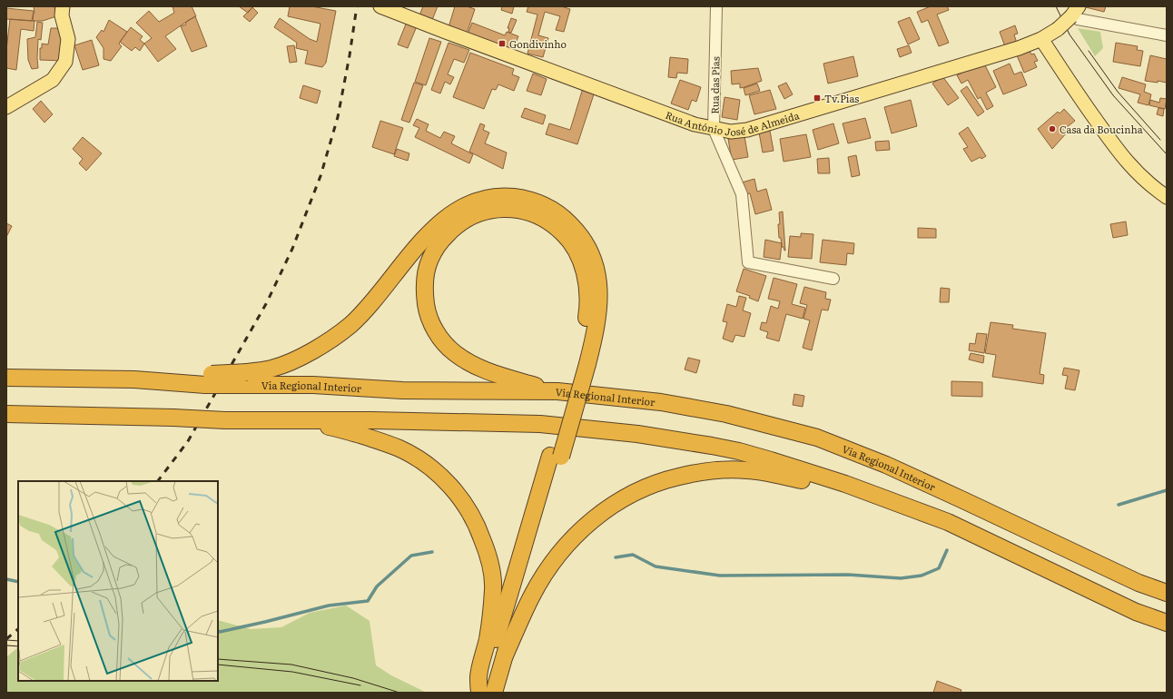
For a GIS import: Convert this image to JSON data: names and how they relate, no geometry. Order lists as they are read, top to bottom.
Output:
{
  "streets": {
    "highway": ["Via Regional Interior"],
    "main road": ["Rua António José de Almeida"],
    "street": ["Rua das Pias"]
  },
  "crossings": [
    ["Rua das Pias", "Rua António José de Almeida"]
  ],
  "places": {
    "transit": ["Gondivinho", "Tv.Pias"],
    "other": ["Casa da Boucinha"]
  }
}
